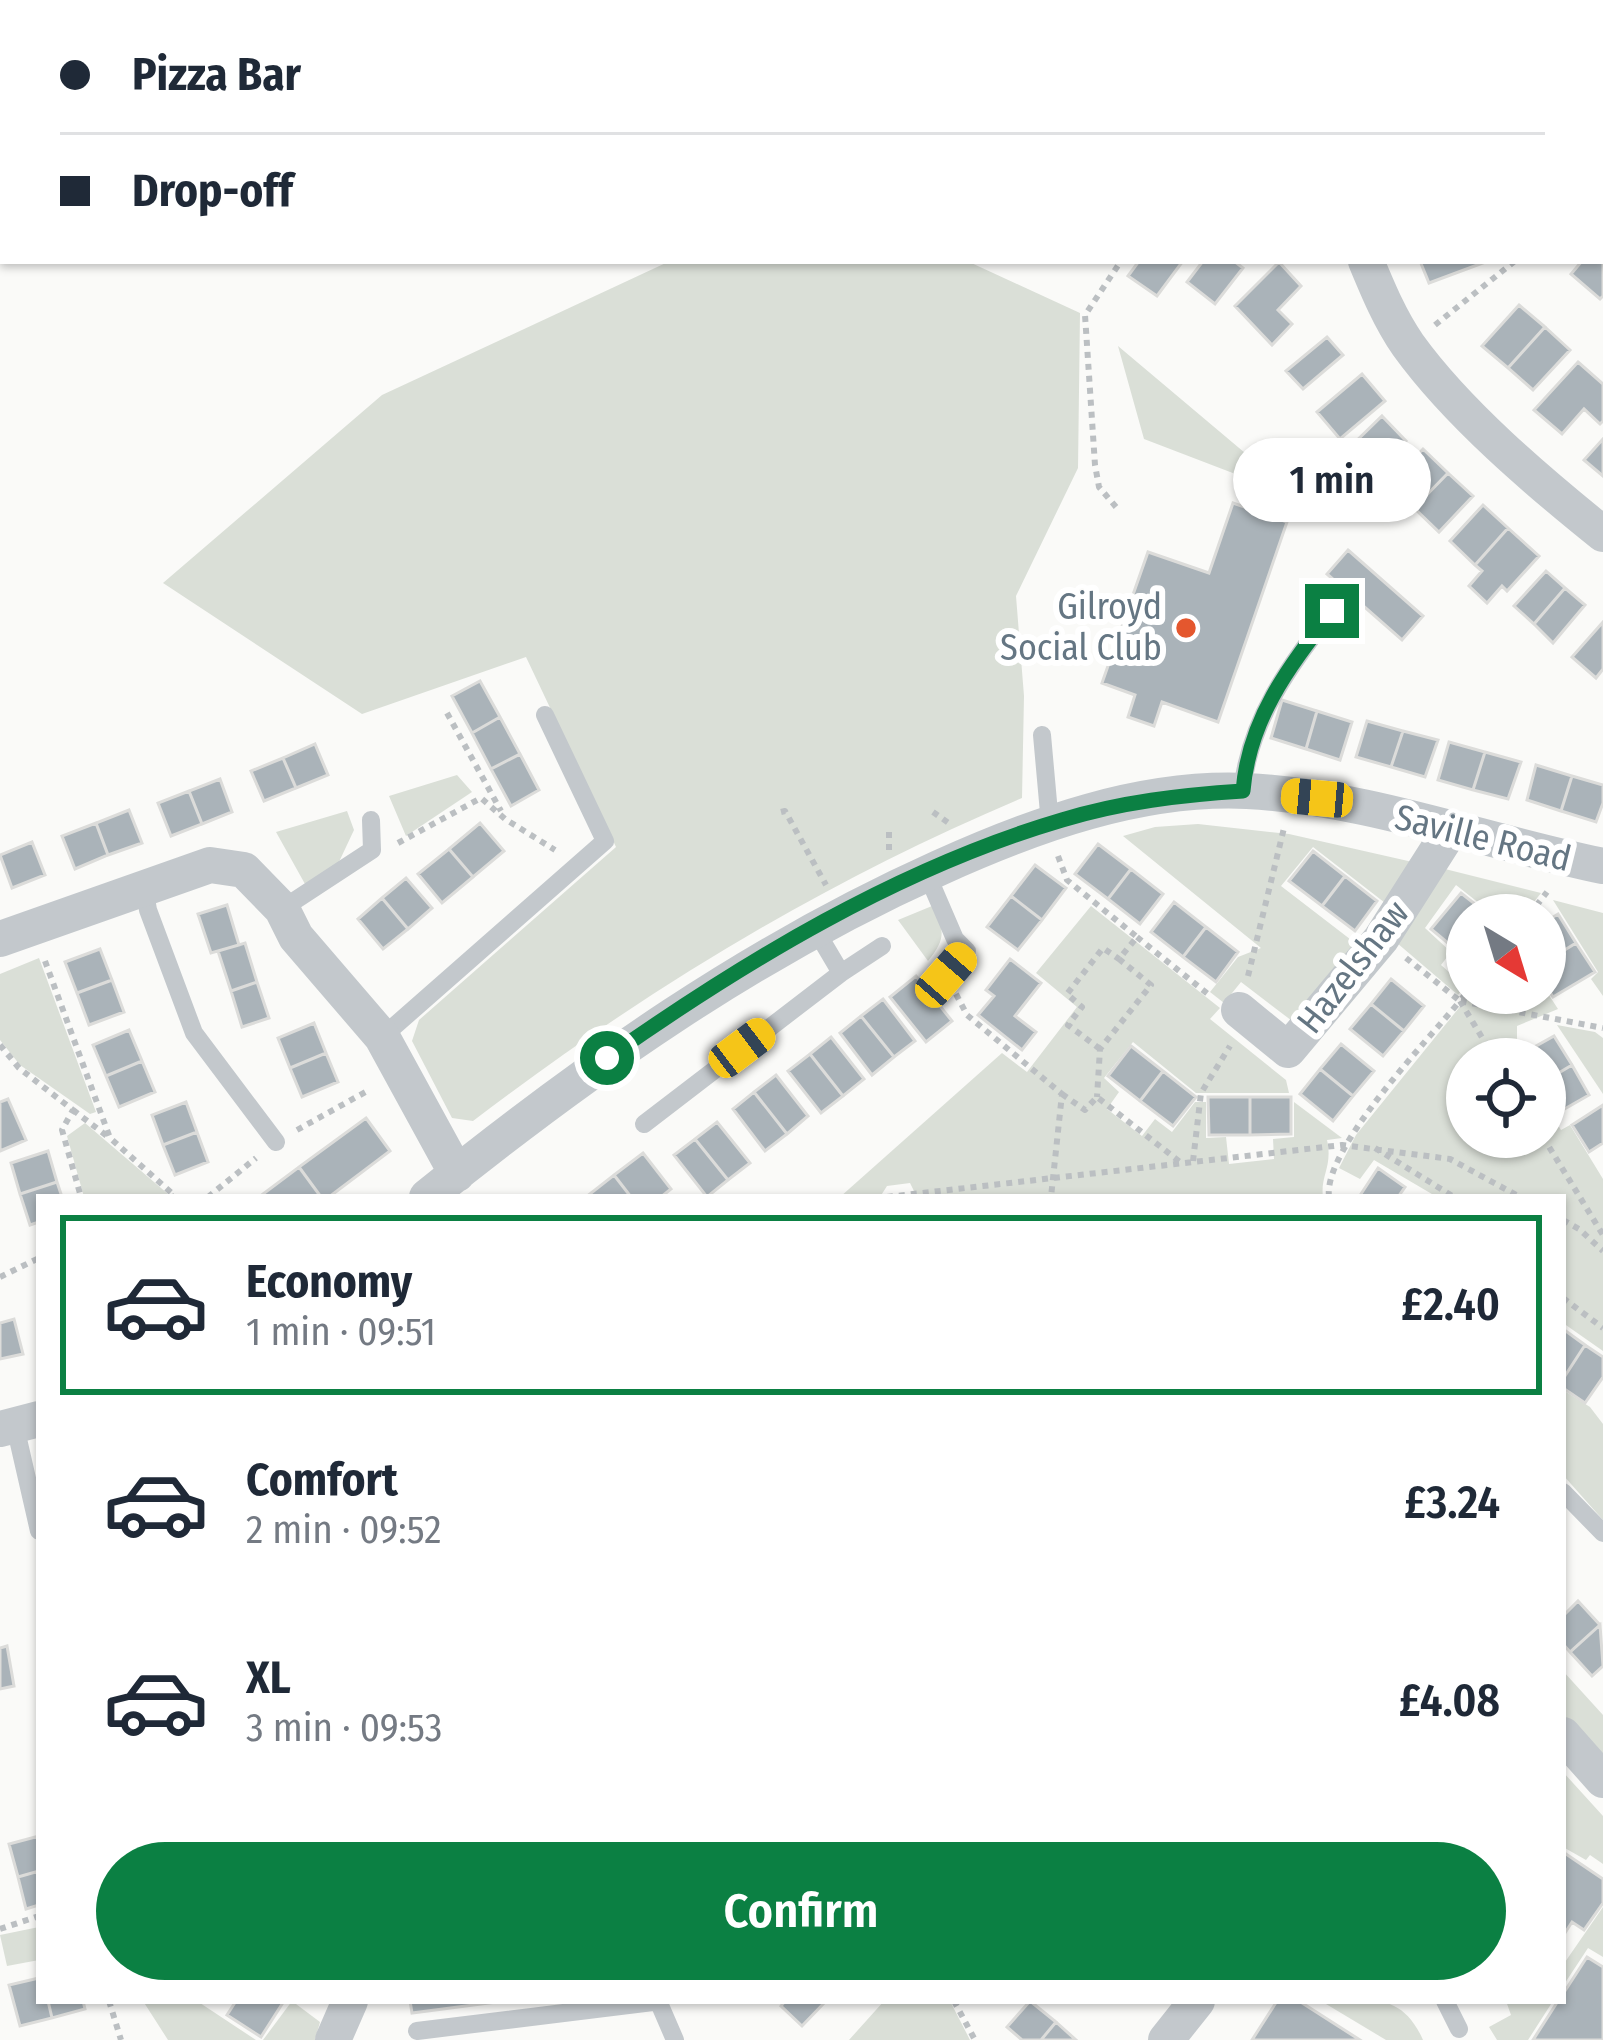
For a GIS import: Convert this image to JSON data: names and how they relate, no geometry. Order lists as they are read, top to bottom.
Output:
{
  "streets": {
    "street": ["Saville Road", "Hazelshaw"]
  },
  "crossings": [
    ["Saville Road", "Hazelshaw"]
  ],
  "places": ["Gilroyd Social Club"],
  "north": "bottom right",
  "page": {
    "banner": ["Pizza Bar", "Drop-off"],
    "bubble": "1 min",
    "list": [
      {
        "name": "Economy",
        "note": "1 min · 09:51",
        "value": "£2.40"
      },
      {
        "name": "Comfort",
        "note": "2 min · 09:52",
        "value": "£3.24"
      },
      {
        "name": "XL",
        "note": "3 min · 09:53",
        "value": "£4.08"
      }
    ],
    "buttons": "Confirm"
  }
}
